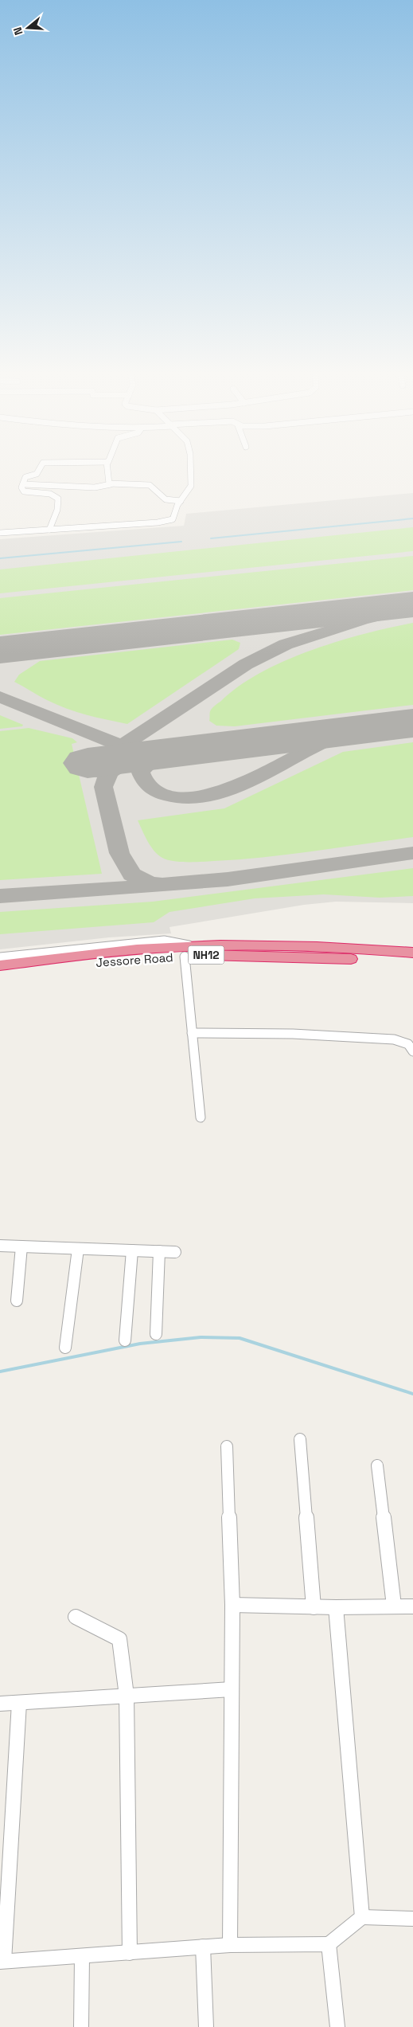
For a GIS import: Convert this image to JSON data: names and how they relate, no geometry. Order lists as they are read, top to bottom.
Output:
{
  "streets": {
    "highway": ["NH12", "Jessore Road"]
  },
  "crossings": [
    ["NH12", "Jessore Road"]
  ],
  "north": "left"
}
